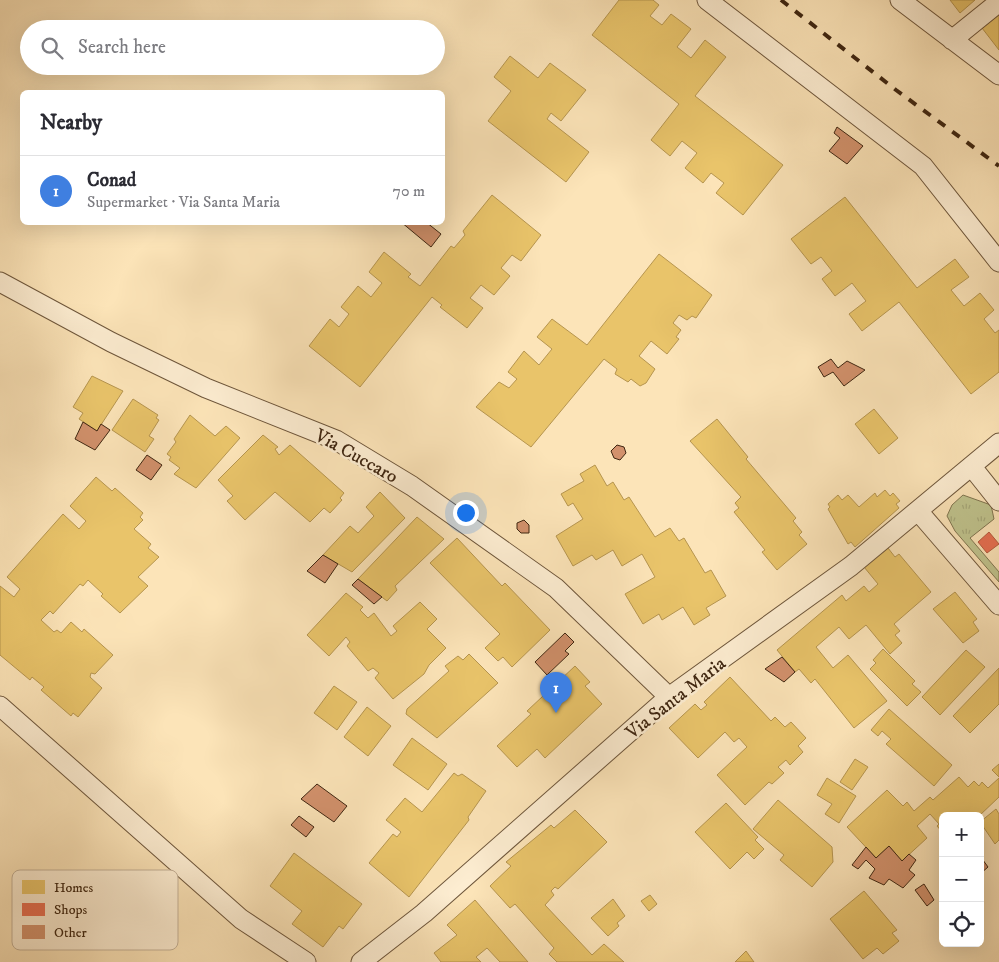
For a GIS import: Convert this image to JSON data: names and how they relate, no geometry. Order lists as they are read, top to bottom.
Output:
{
  "streets": {
    "street": ["Via Cuccaro", "Via Santa Maria"]
  },
  "crossings": [
    ["Via Cuccaro", "Via Santa Maria"]
  ],
  "legend": ["Homes", "Shops", "Other"],
  "page": {
    "search": "Search here",
    "heading": "Nearby",
    "list": [
      {
        "mark": "1",
        "name": "Conad",
        "note": "Supermarket · Via Santa Maria",
        "value": "70 m"
      }
    ],
    "pins": "1",
    "map_buttons": ["+", "−"]
  }
}
